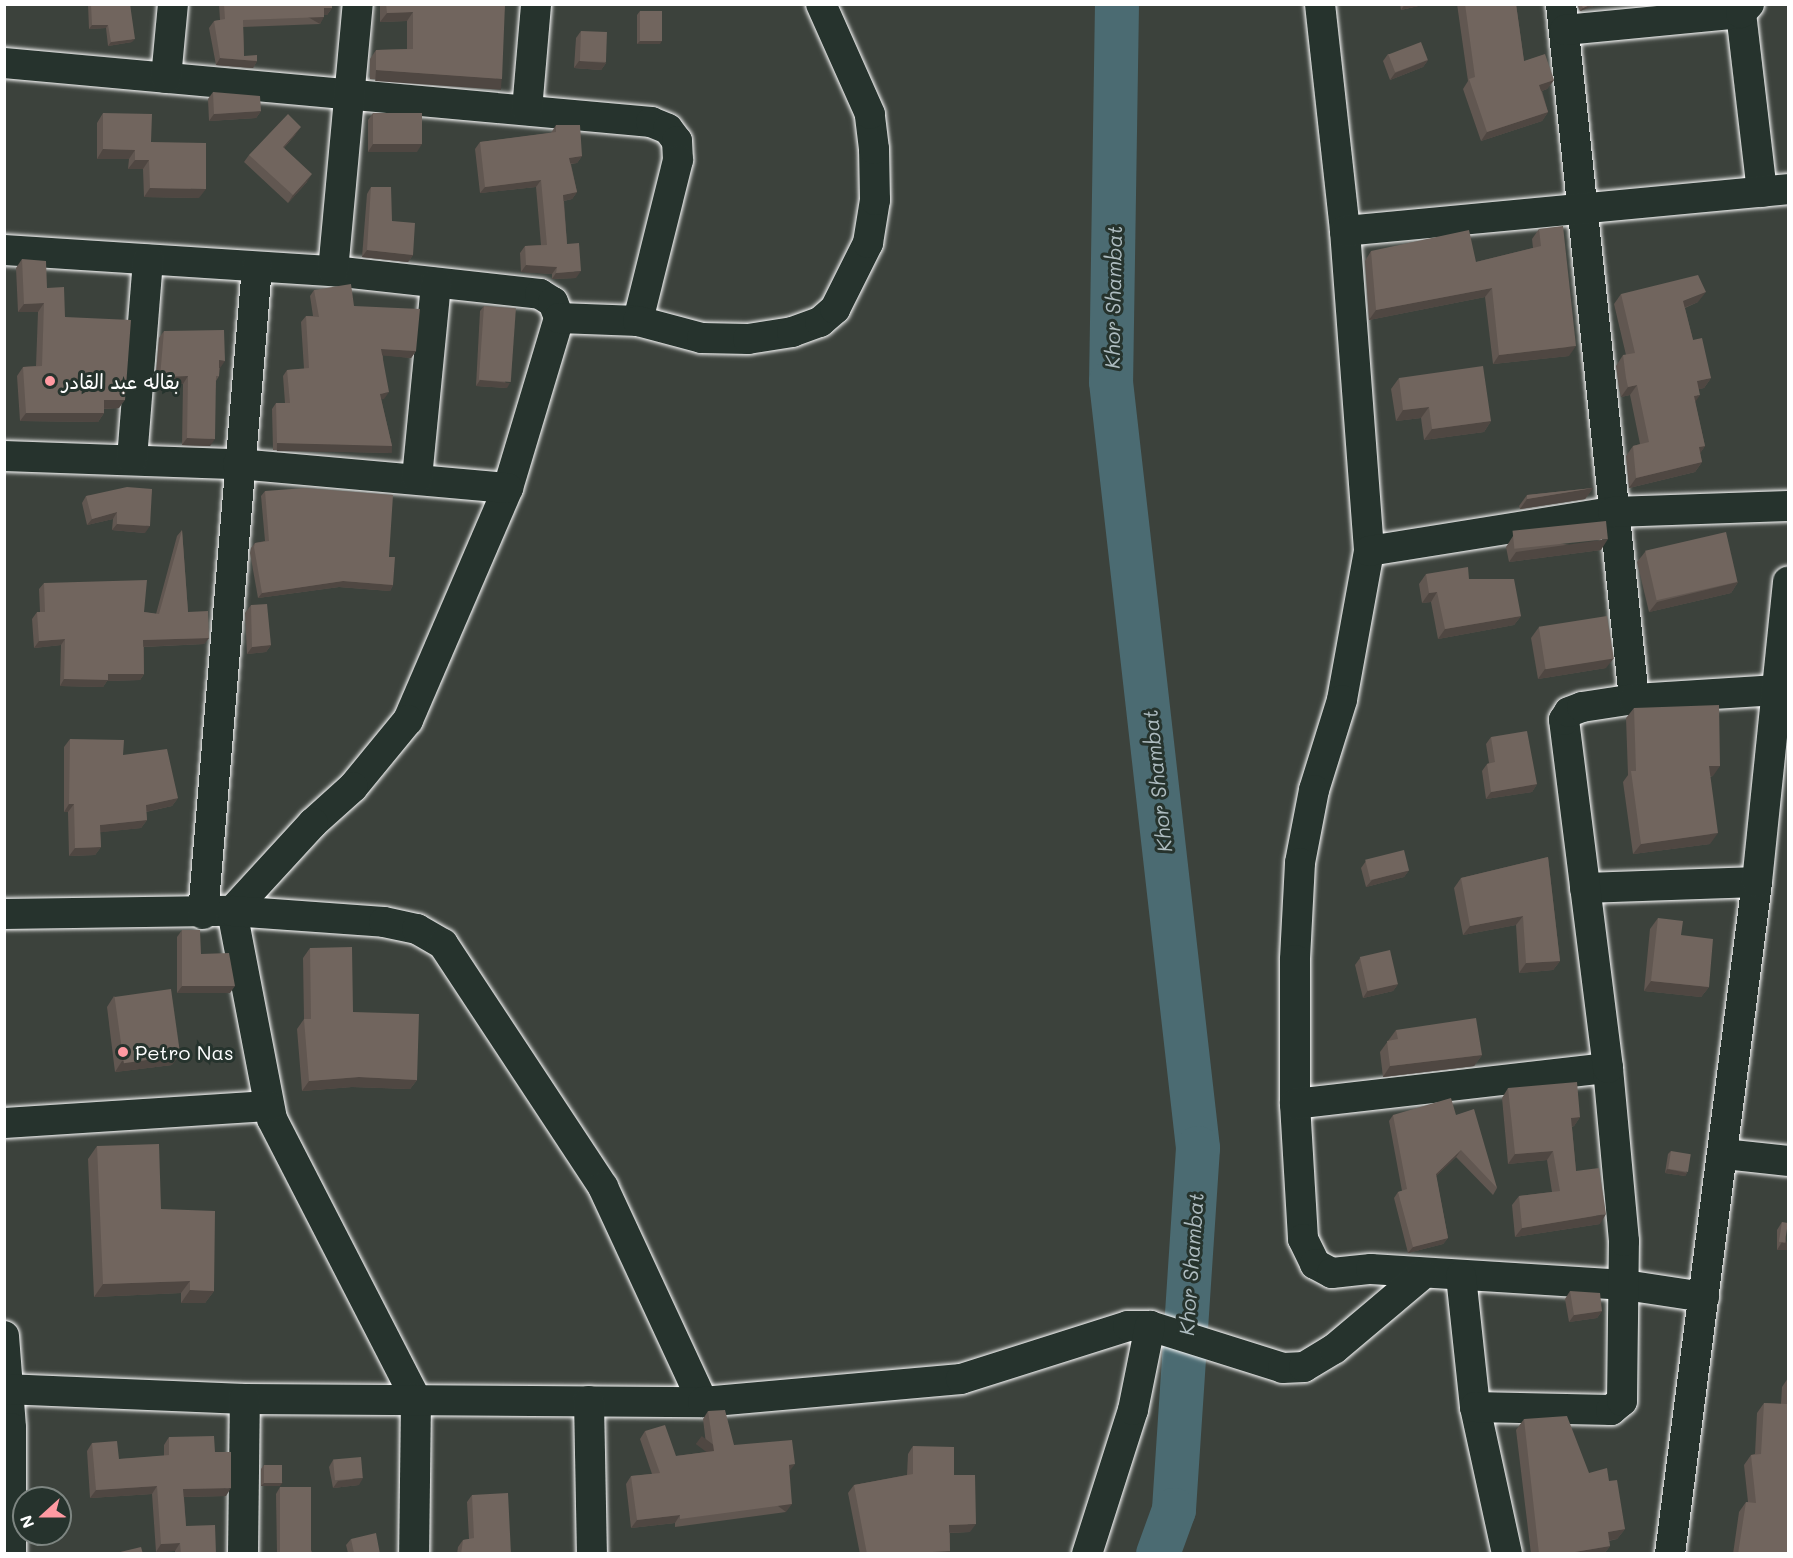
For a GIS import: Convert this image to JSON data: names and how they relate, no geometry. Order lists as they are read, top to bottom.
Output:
{
  "water": ["Khor Shambat"],
  "places": ["بقاله عبد القادر", "Petro Nas"],
  "north": "left"
}
